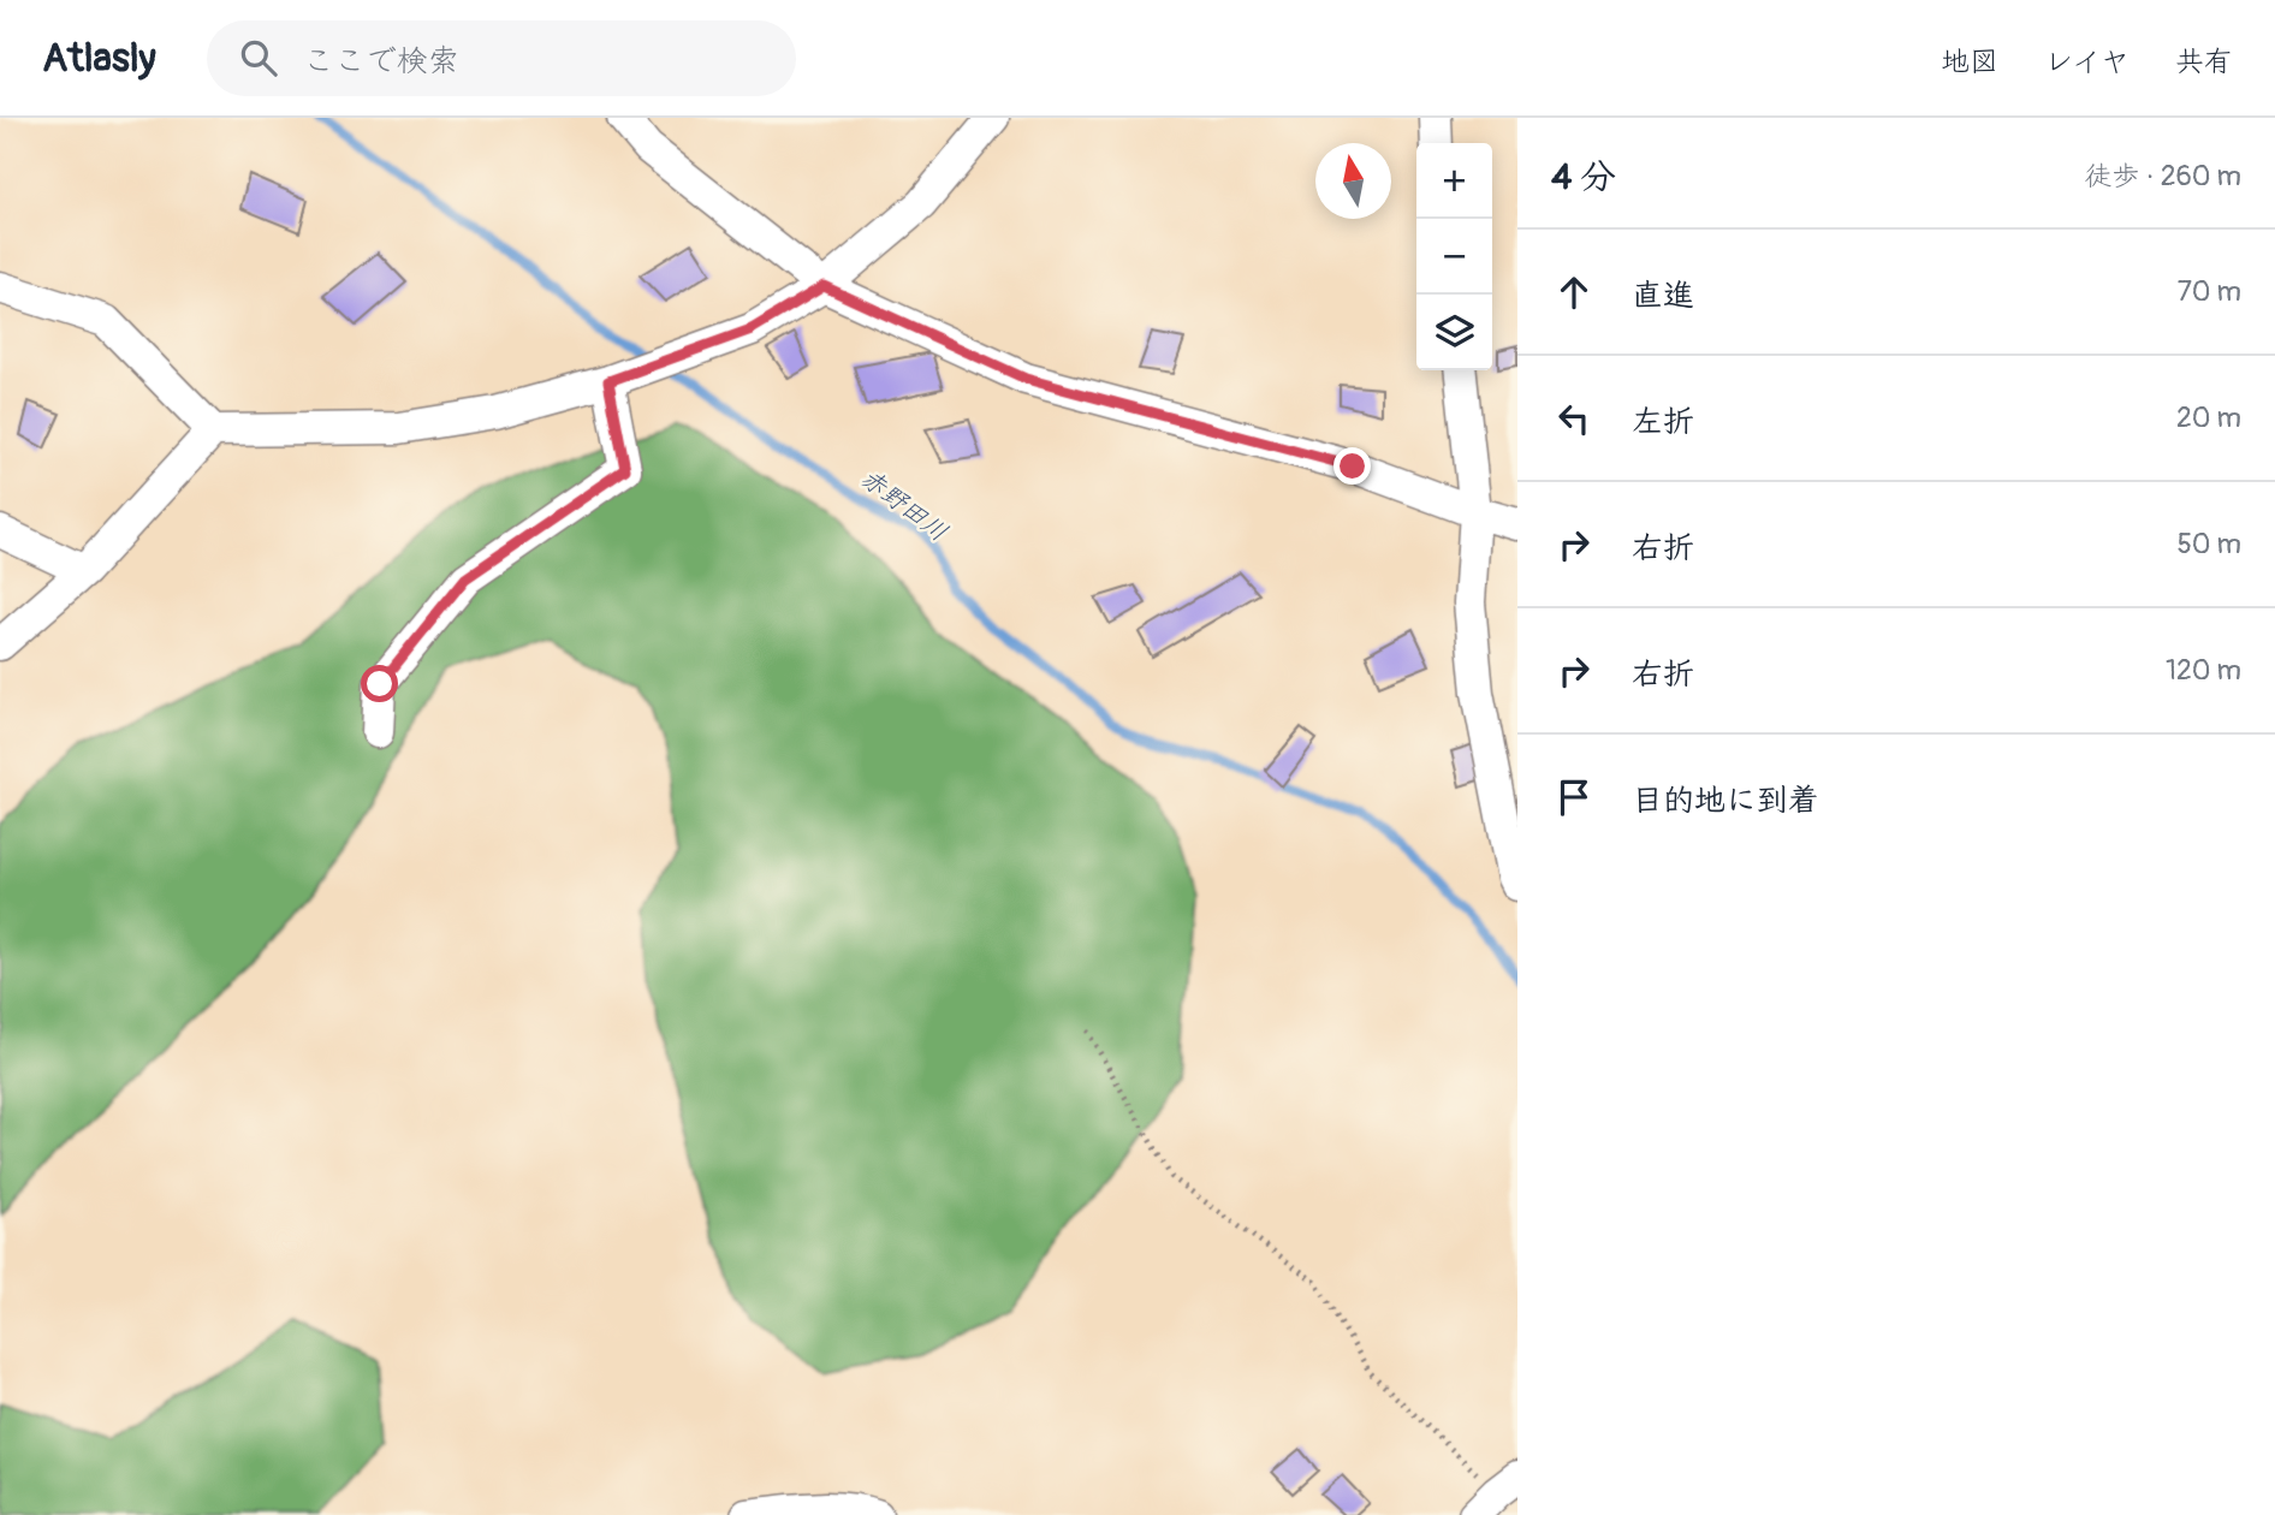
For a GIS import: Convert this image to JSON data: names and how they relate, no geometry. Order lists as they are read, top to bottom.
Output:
{
  "water": ["赤野田川"],
  "north": "top",
  "page": {
    "header": "Atlasly",
    "search": "ここで検索",
    "nav": ["地図", "レイヤ", "共有"],
    "heading": ["4 分", "徒歩 · 260 m"],
    "map_buttons": ["+", "−"],
    "list": [
      ["直進", "70 m"],
      ["左折", "20 m"],
      ["右折", "50 m"],
      ["右折", "120 m"],
      "目的地に到着"
    ]
  }
}
